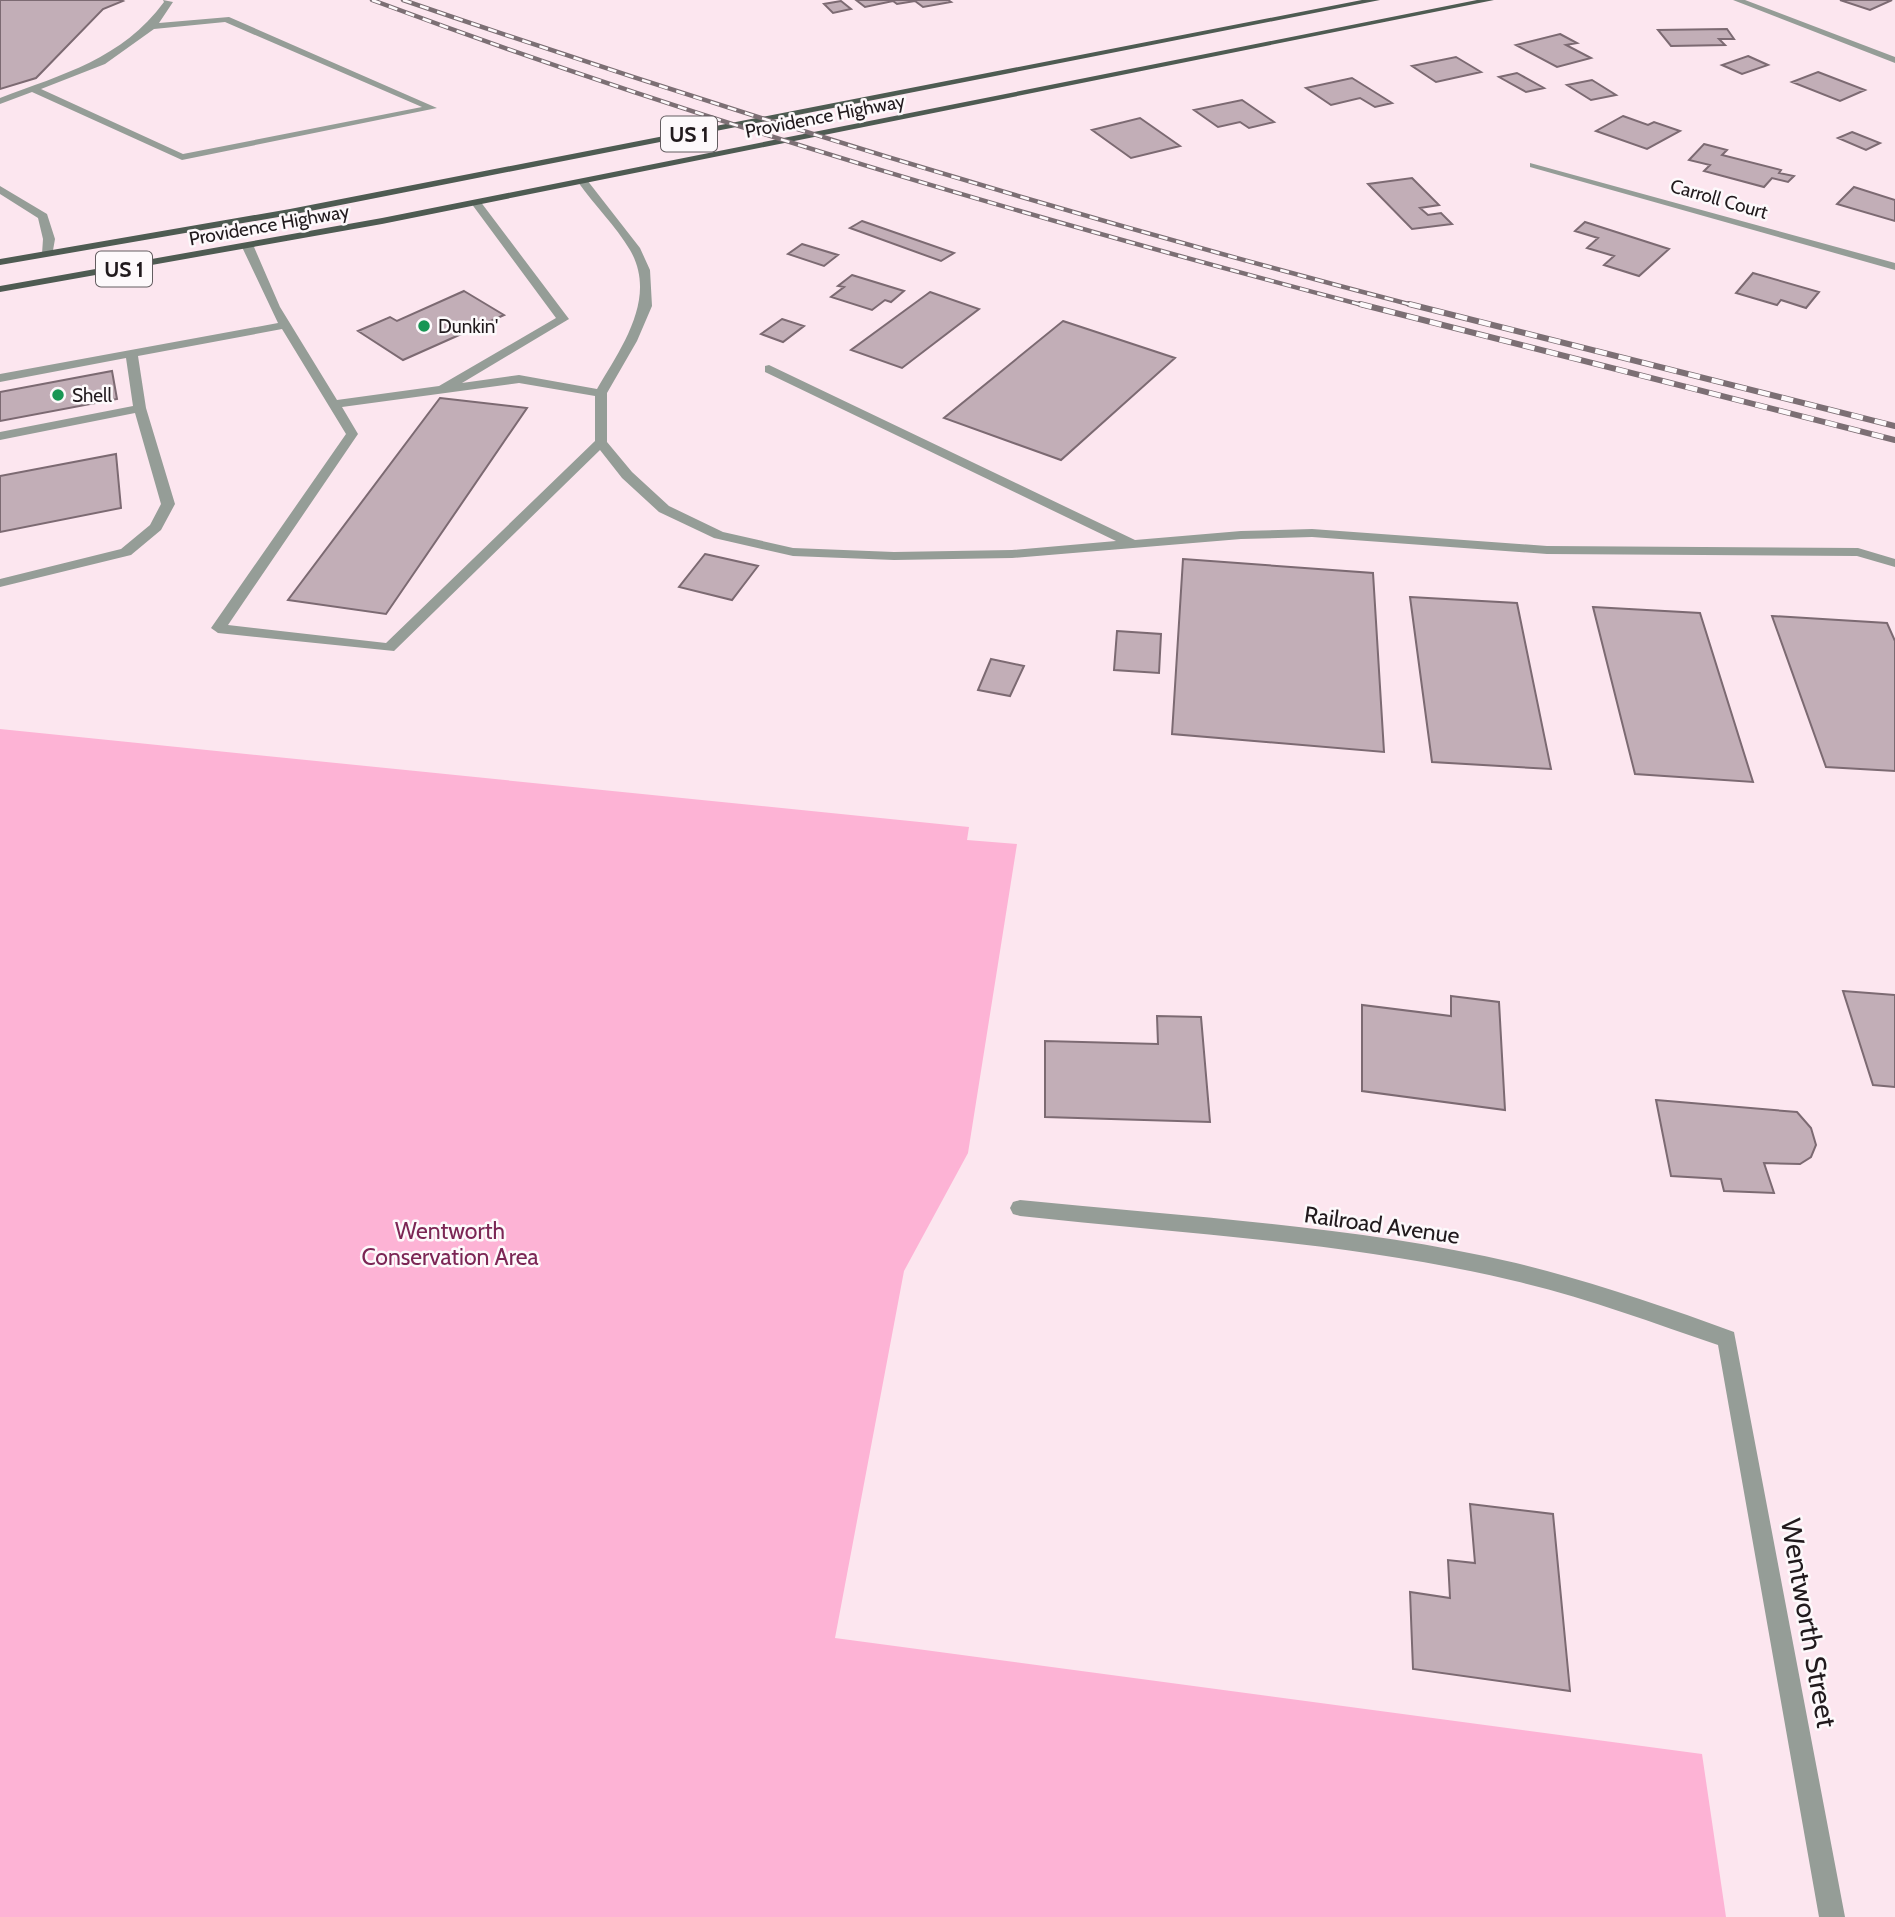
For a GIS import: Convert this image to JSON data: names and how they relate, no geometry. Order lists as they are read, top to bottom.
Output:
{
  "streets": {
    "main road": ["Providence Highway", "US 1"],
    "street": ["Carroll Court", "Railroad Avenue", "Wentworth Street"]
  },
  "crossings": [
    ["Railroad Avenue", "Wentworth Street"]
  ],
  "parks": ["Wentworth Conservation Area"],
  "places": ["Dunkin'", "Shell"]
}
